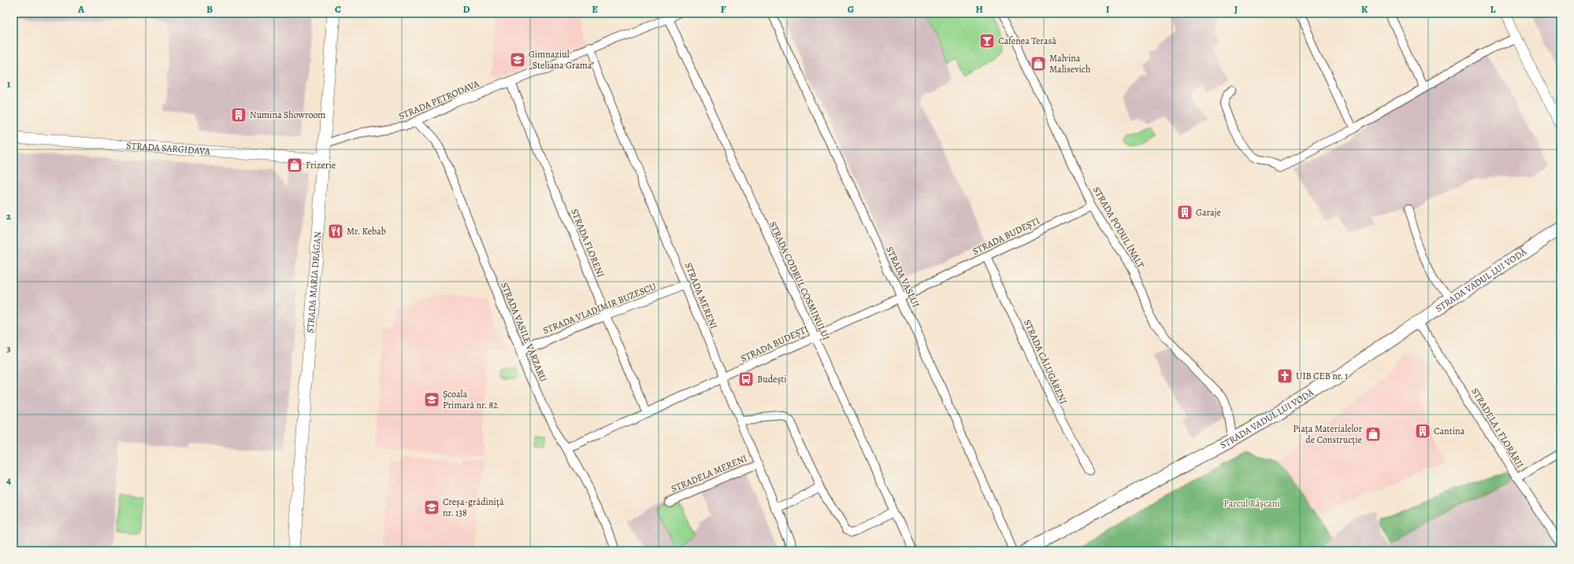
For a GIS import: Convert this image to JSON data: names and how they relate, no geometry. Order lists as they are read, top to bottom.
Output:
{
  "streets": {
    "main road": ["STRADA VADUL LUI VODĂ", "STRADA MARIA DRĂGAN"],
    "street": [
      "STRADA PETRODAVA",
      "STRADA SARGIDAVA",
      "STRADA PODUL ÎNALT",
      "STRADA BUDEȘTI",
      "STRADA FLORENI",
      "STRADA VASLUI",
      "STRADA CODRUL COSMINULUI",
      "STRADA MERENI",
      "STRADA VLADIMIR BUZESCU",
      "STRADA VASILE VĂRZARU",
      "STRADA CĂLUGĂRENI",
      "STRADELA 1 FLORĂRII",
      "STRADELA MERENI"
    ]
  },
  "crossings": [
    ["STRADA PETRODAVA", "STRADA FLORENI"],
    ["STRADA PETRODAVA", "STRADA CODRUL COSMINULUI"],
    ["STRADA PETRODAVA", "STRADA MARIA DRĂGAN"],
    ["STRADA PETRODAVA", "STRADA MERENI"],
    ["STRADA PETRODAVA", "STRADA VASILE VĂRZARU"],
    ["STRADA SARGIDAVA", "STRADA MARIA DRĂGAN"],
    ["STRADA PODUL ÎNALT", "STRADA BUDEȘTI"],
    ["STRADA PODUL ÎNALT", "STRADA VADUL LUI VODĂ"],
    ["STRADA BUDEȘTI", "STRADA FLORENI"],
    ["STRADA BUDEȘTI", "STRADA VASLUI"],
    ["STRADA BUDEȘTI", "STRADA CODRUL COSMINULUI"],
    ["STRADA BUDEȘTI", "STRADA MERENI"],
    ["STRADA BUDEȘTI", "STRADA VASILE VĂRZARU"],
    ["STRADA BUDEȘTI", "STRADA CĂLUGĂRENI"],
    ["STRADA FLORENI", "STRADA VLADIMIR BUZESCU"],
    ["STRADA VADUL LUI VODĂ", "STRADELA 1 FLORĂRII"],
    ["STRADA MERENI", "STRADA VLADIMIR BUZESCU"],
    ["STRADA MERENI", "STRADELA MERENI"],
    ["STRADA VLADIMIR BUZESCU", "STRADA VASILE VĂRZARU"]
  ],
  "parks": ["Parcul Râșcani"],
  "places": {
    "bar": ["Cafenea Terasă"],
    "school or university": ["Gimnaziul „Steliana Grama”", "Școala Primară nr. 82", "Creșa-grădiniță nr. 138"],
    "shop": ["Malvina Malisevich", "Frizerie", "Piața Materialelor de Construcție"],
    "building": ["Numina Showroom", "Garaje", "Cantina"],
    "restaurant": ["Mr. Kebab"],
    "church": ["UIB CEB nr. 1"],
    "bus stop": ["Budești"]
  },
  "grid": {
    "columns": [
      "A",
      "B",
      "C",
      "D",
      "E",
      "F",
      "G",
      "H",
      "I",
      "J",
      "K",
      "L"
    ],
    "rows": [
      "1",
      "2",
      "3",
      "4"
    ]
  }
}
